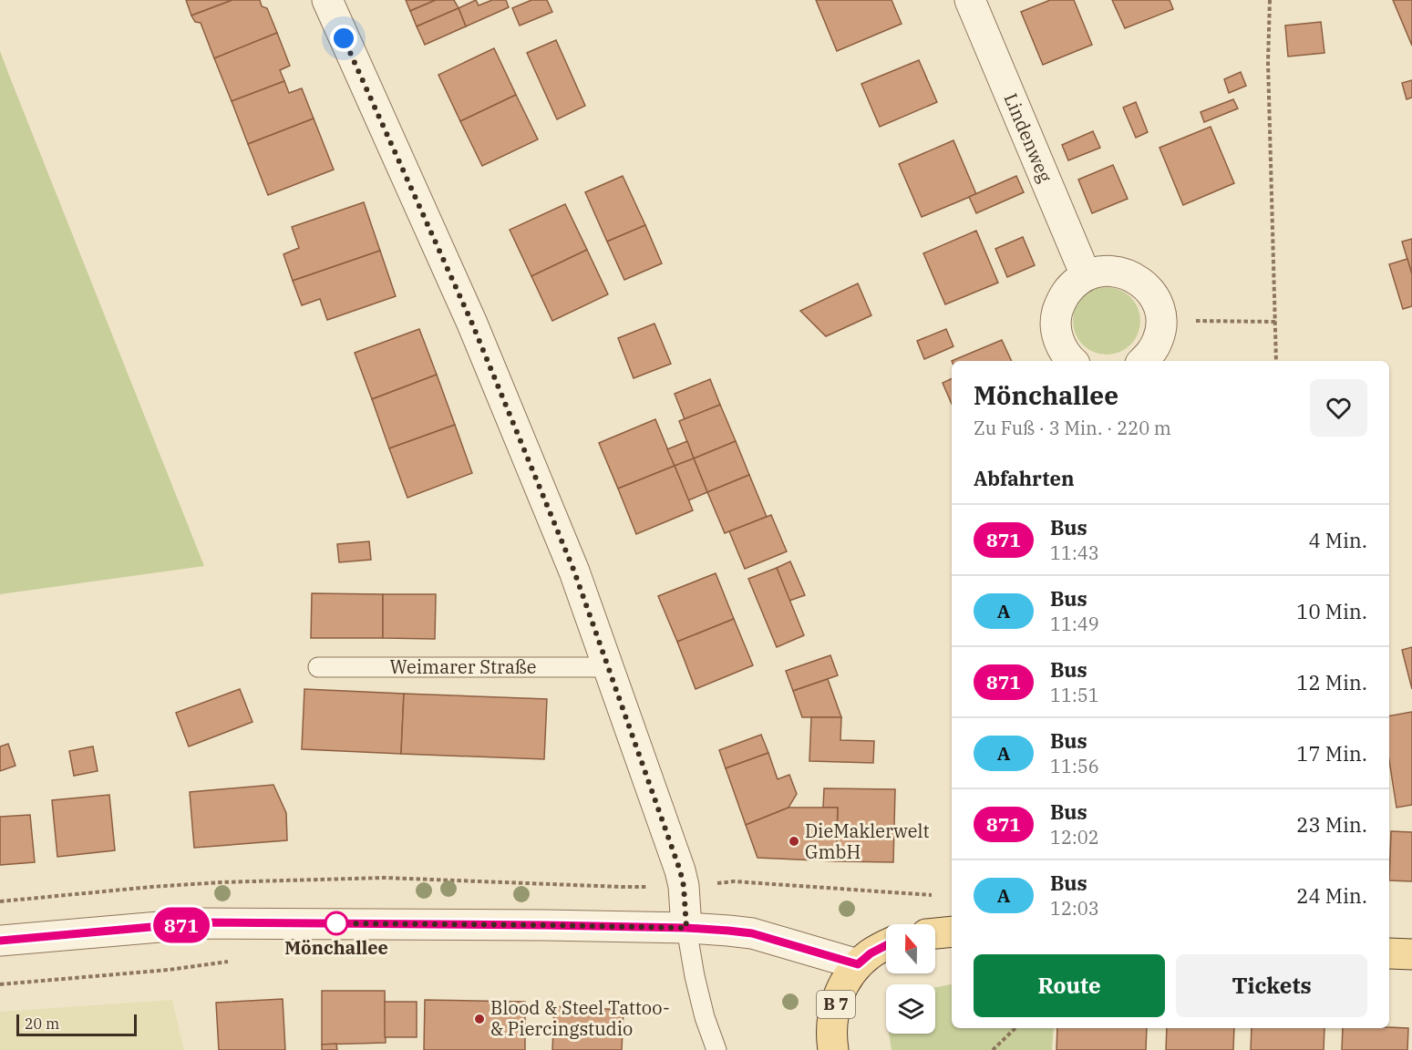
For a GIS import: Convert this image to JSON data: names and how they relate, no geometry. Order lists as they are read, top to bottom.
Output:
{
  "streets": {
    "main road": ["B 7"],
    "street": ["Lindenweg"],
    "lane": ["Weimarer Straße"]
  },
  "places": ["DieMaklerwelt GmbH", "Mönchallee", "Blood & Steel Tattoo- & Piercingstudio"],
  "lines": ["bus line 871"],
  "scale_bar": "20 m",
  "north": "top",
  "page": {
    "on_map": "871",
    "heading": [
      ["Mönchallee", "Zu Fuß · 3 Min. · 220 m"],
      "Abfahrten"
    ],
    "list": [
      {
        "mark": "871",
        "name": "Bus",
        "note": "11:43",
        "value": "4 Min."
      },
      {
        "mark": "A",
        "name": "Bus",
        "note": "11:49",
        "value": "10 Min."
      },
      {
        "mark": "871",
        "name": "Bus",
        "note": "11:51",
        "value": "12 Min."
      },
      {
        "mark": "A",
        "name": "Bus",
        "note": "11:56",
        "value": "17 Min."
      },
      {
        "mark": "871",
        "name": "Bus",
        "note": "12:02",
        "value": "23 Min."
      },
      {
        "mark": "A",
        "name": "Bus",
        "note": "12:03",
        "value": "24 Min."
      }
    ],
    "buttons": ["Route", "Tickets"],
    "scale": "20 m"
  }
}
